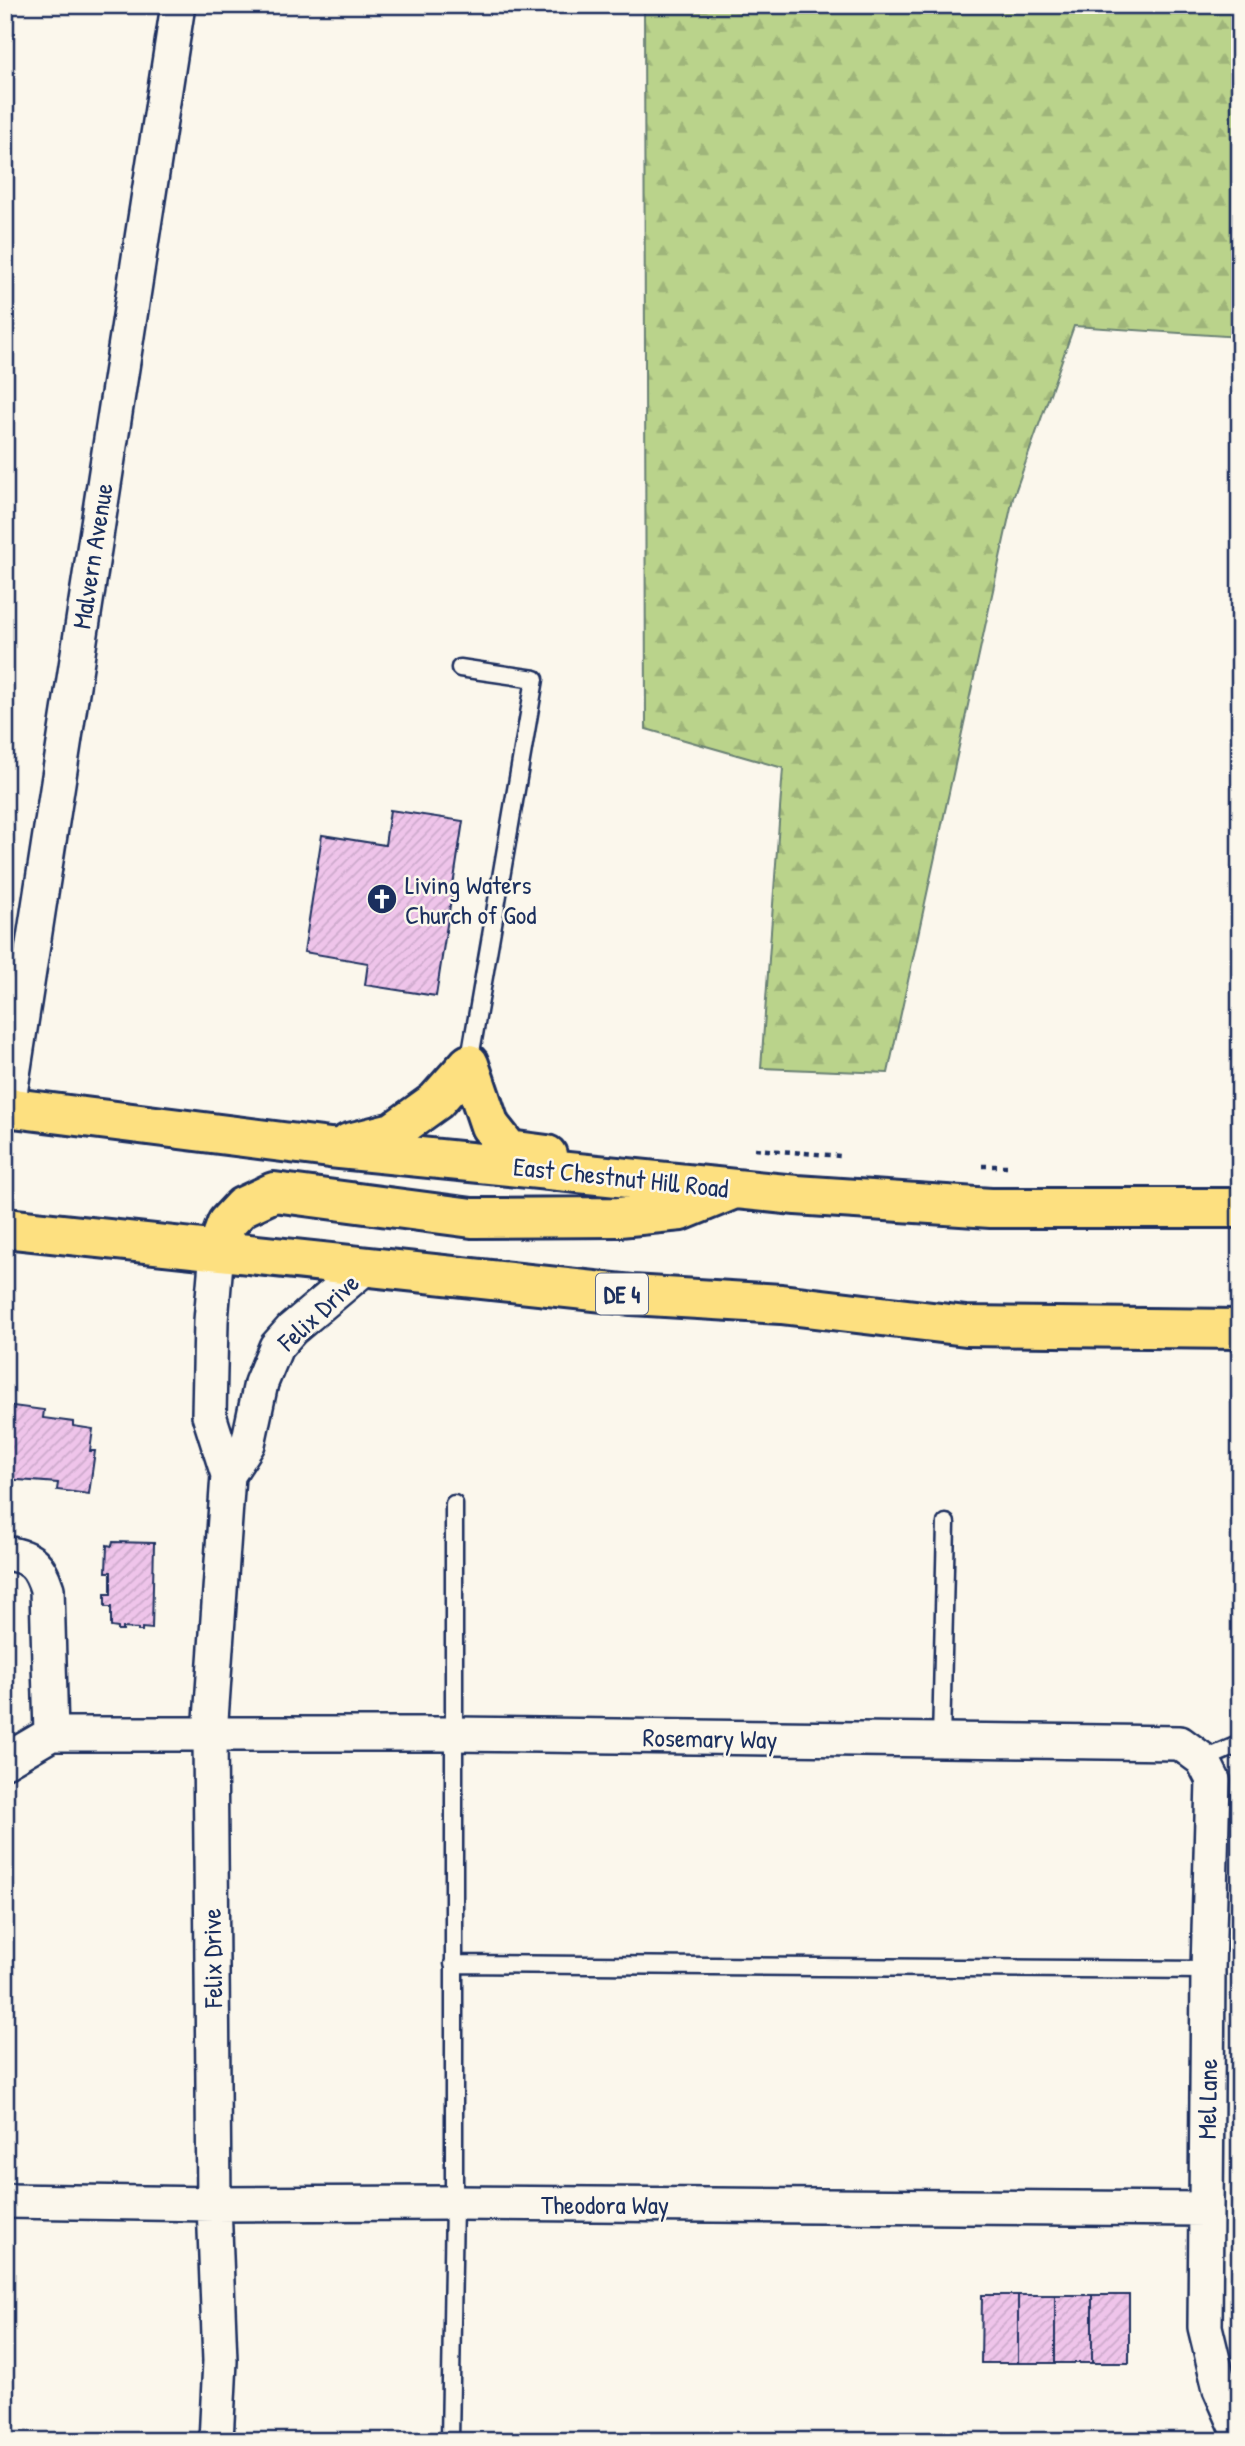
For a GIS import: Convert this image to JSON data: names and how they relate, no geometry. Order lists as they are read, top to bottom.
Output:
{
  "streets": {
    "main road": ["East Chestnut Hill Road", "DE 4"],
    "street": [
      "Malvern Avenue",
      "Felix Drive",
      "Rosemary Way",
      "Mel Lane",
      "Theodora Way"
    ]
  },
  "crossings": [
    ["Malvern Avenue", "East Chestnut Hill Road"],
    ["DE 4", "Felix Drive"],
    ["Felix Drive", "Rosemary Way"],
    ["Felix Drive", "Theodora Way"],
    ["Rosemary Way", "Mel Lane"],
    ["Mel Lane", "Theodora Way"]
  ],
  "places": {
    "church": ["Living Waters Church of God"]
  }
}
